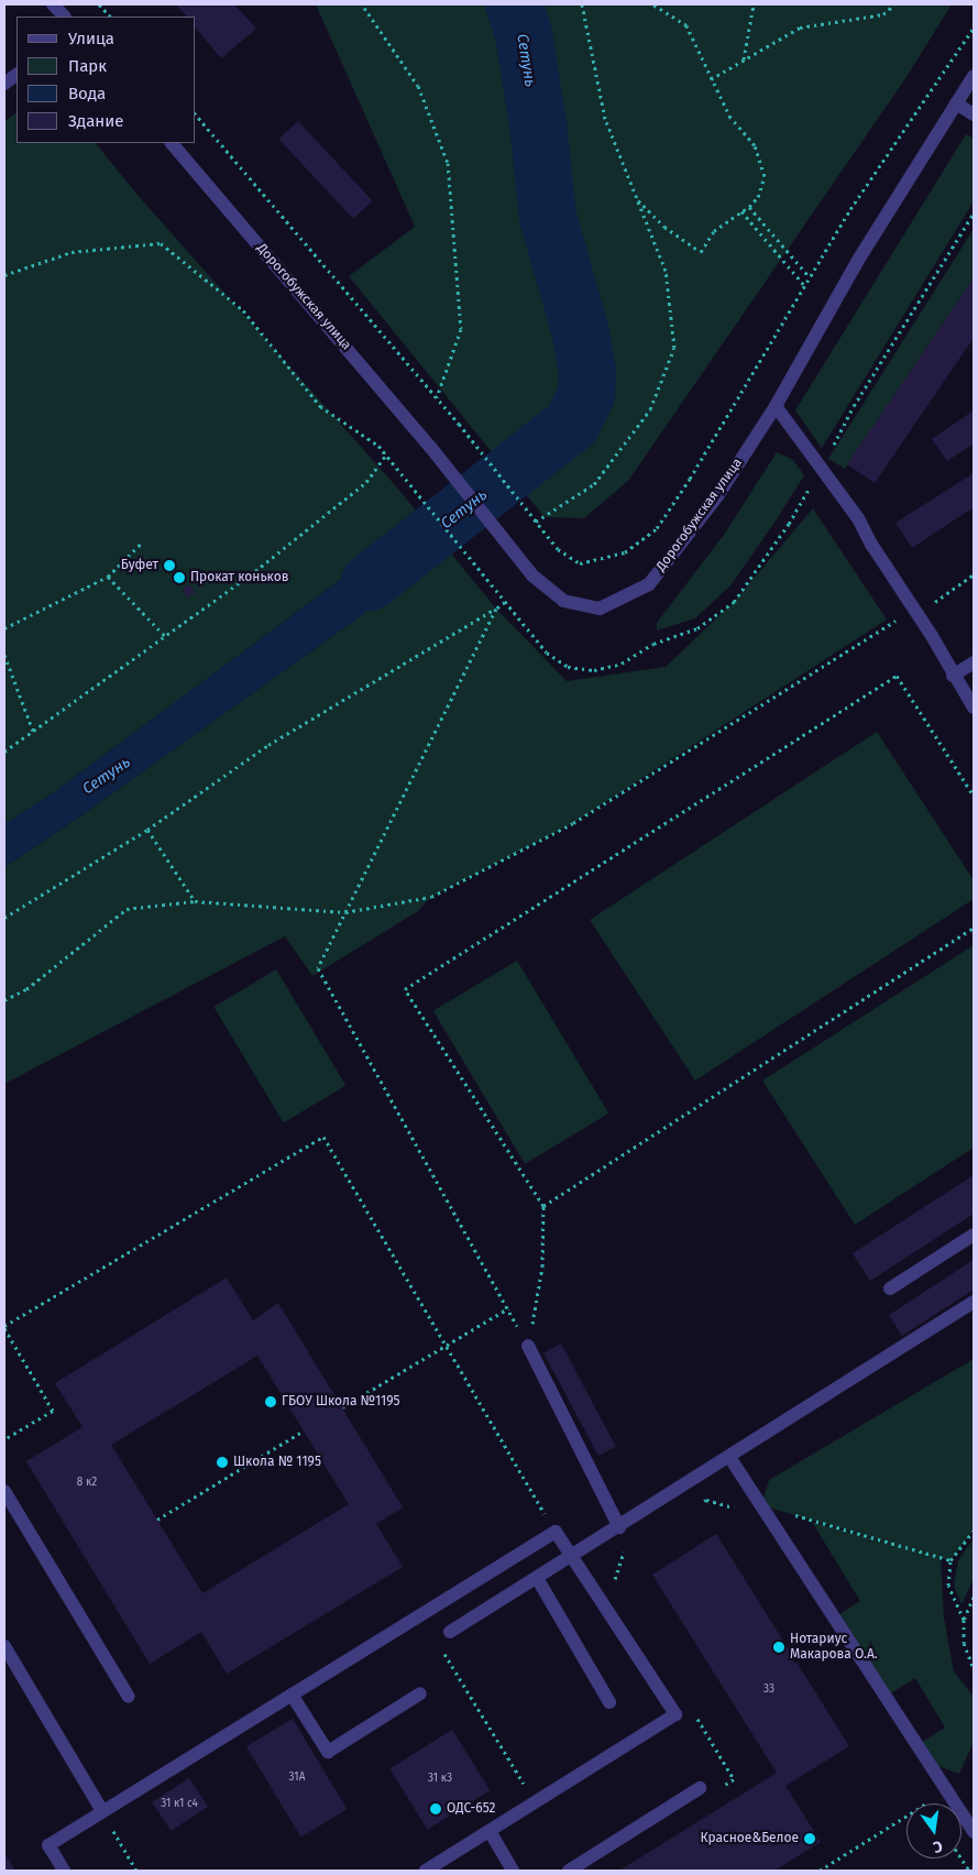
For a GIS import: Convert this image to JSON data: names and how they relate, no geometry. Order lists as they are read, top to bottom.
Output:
{
  "streets": {
    "street": ["Дорогобужская улица"]
  },
  "water": ["Сетунь"],
  "places": [
    "Буфет",
    "Прокат коньков",
    "ГБОУ Школа №1195",
    "Школа № 1195",
    "Нотариус Макарова О.А.",
    "ОДС-652",
    "Красное&Белое"
  ],
  "house_numbers": [
    "8 к2",
    "33",
    "31А",
    "31 к3",
    "31 к1 с4"
  ],
  "legend": [
    "Улица",
    "Парк",
    "Вода",
    "Здание"
  ],
  "north": "bottom"
}
